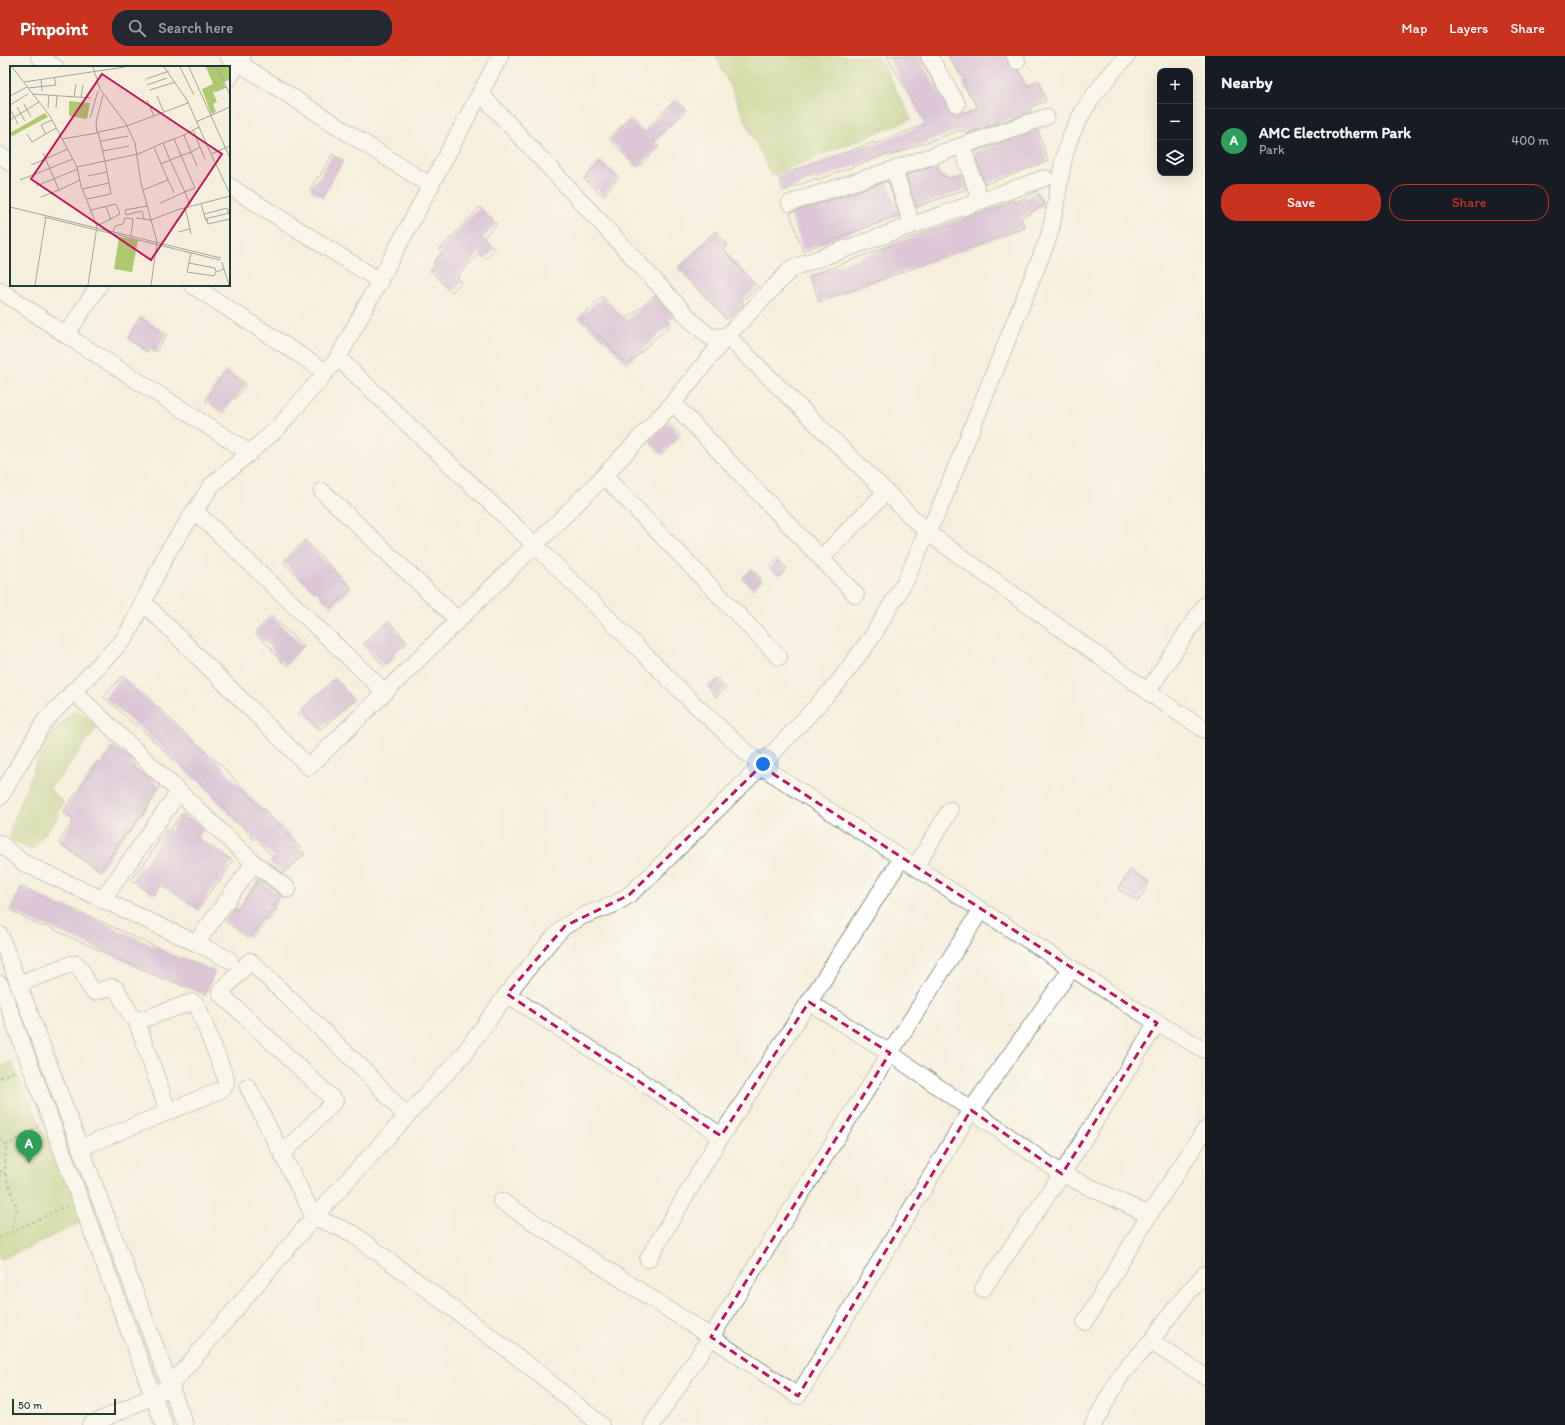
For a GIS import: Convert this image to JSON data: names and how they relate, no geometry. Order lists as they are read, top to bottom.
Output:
{
  "scale_bar": "50 m",
  "page": {
    "header": "Pinpoint",
    "search": "Search here",
    "nav": ["Map", "Layers", "Share"],
    "heading": "Nearby",
    "map_buttons": ["+", "−"],
    "list": [
      {
        "mark": "A",
        "name": "AMC Electrotherm Park",
        "note": "Park",
        "value": "400 m"
      }
    ],
    "buttons": ["Save", "Share"],
    "pins": "A",
    "scale": "50 m"
  }
}
